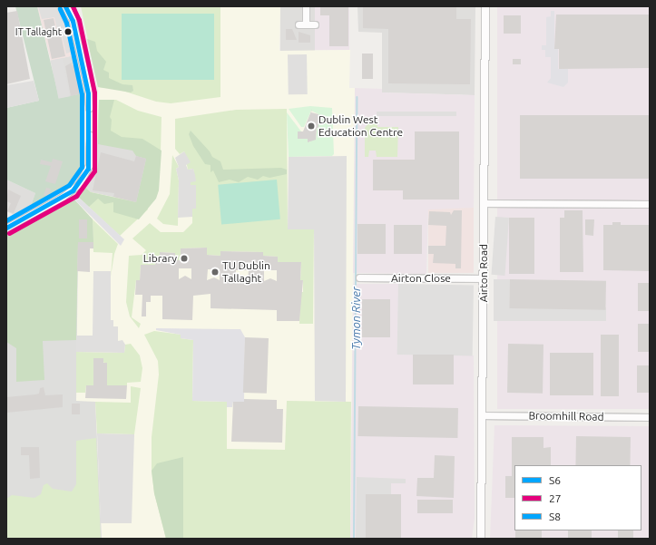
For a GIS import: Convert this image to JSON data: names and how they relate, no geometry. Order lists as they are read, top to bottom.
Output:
{
  "streets": {
    "street": ["Airton Road", "Airton Close", "Broomhill Road"]
  },
  "crossings": [
    ["Airton Road", "Airton Close"],
    ["Airton Road", "Broomhill Road"]
  ],
  "water": ["Tymon River"],
  "places": [
    "IT Tallaght",
    "Dublin West Education Centre",
    "Library",
    "TU Dublin Tallaght"
  ],
  "lines": ["transit line S6", "transit line 27", "transit line S8"],
  "legend": ["S6", "27", "S8"]
}
